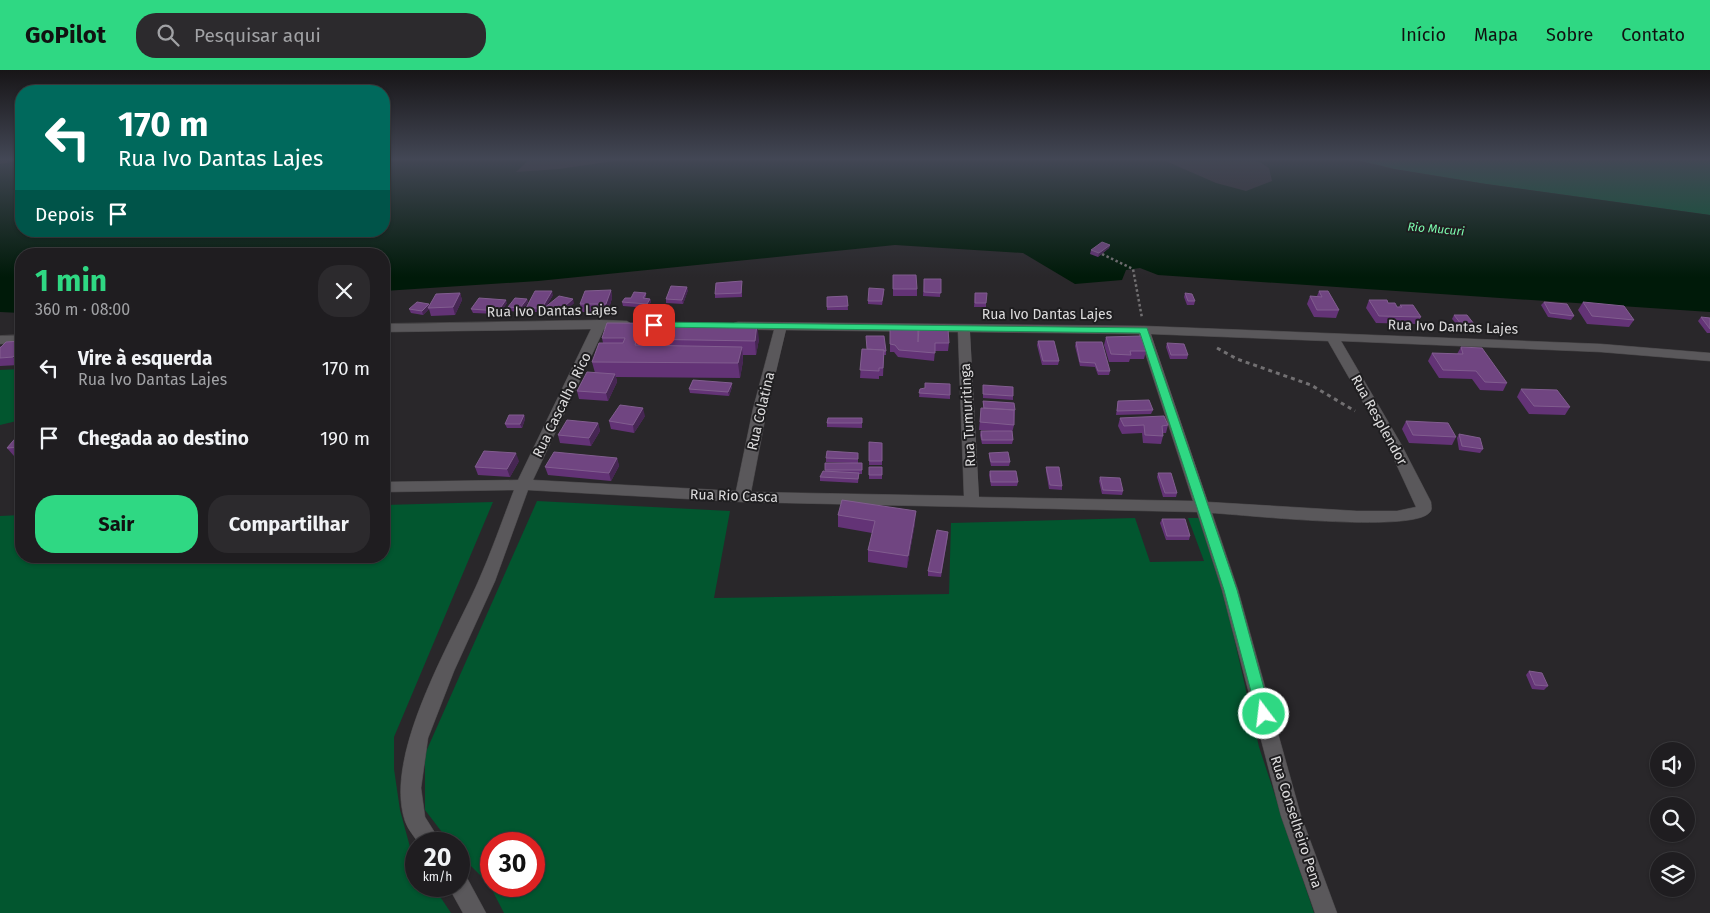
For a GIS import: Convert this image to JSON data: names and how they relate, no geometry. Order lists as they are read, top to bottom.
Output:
{
  "streets": {
    "street": [
      "Rua Ivo Dantas Lajes",
      "Rua Cascalho Rico",
      "Rua Colatina",
      "Rua Tumuritinga",
      "Rua Resplendor",
      "Rua Rio Casca",
      "Rua Conselheiro Pena"
    ]
  },
  "crossings": [
    ["Rua Ivo Dantas Lajes", "Rua Cascalho Rico"],
    ["Rua Ivo Dantas Lajes", "Rua Colatina"],
    ["Rua Ivo Dantas Lajes", "Rua Tumuritinga"],
    ["Rua Ivo Dantas Lajes", "Rua Resplendor"],
    ["Rua Ivo Dantas Lajes", "Rua Conselheiro Pena"],
    ["Rua Cascalho Rico", "Rua Rio Casca"],
    ["Rua Colatina", "Rua Rio Casca"],
    ["Rua Tumuritinga", "Rua Rio Casca"],
    ["Rua Resplendor", "Rua Rio Casca"],
    ["Rua Rio Casca", "Rua Conselheiro Pena"]
  ],
  "water": ["Rio Mucuri"],
  "page": {
    "header": "GoPilot",
    "search": "Pesquisar aqui",
    "nav": [
      "Início",
      "Mapa",
      "Sobre",
      "Contato"
    ],
    "turn": ["170 m", "Rua Ivo Dantas Lajes"],
    "then": "Depois",
    "heading": ["1 min", "360 m · 08:00"],
    "list": [
      {
        "name": "Vire à esquerda",
        "note": "Rua Ivo Dantas Lajes",
        "value": "170 m"
      },
      {
        "name": "Chegada ao destino",
        "value": "190 m"
      }
    ],
    "buttons": ["Sair", "Compartilhar"],
    "speed": "20 km/h",
    "limit": "30"
  }
}
